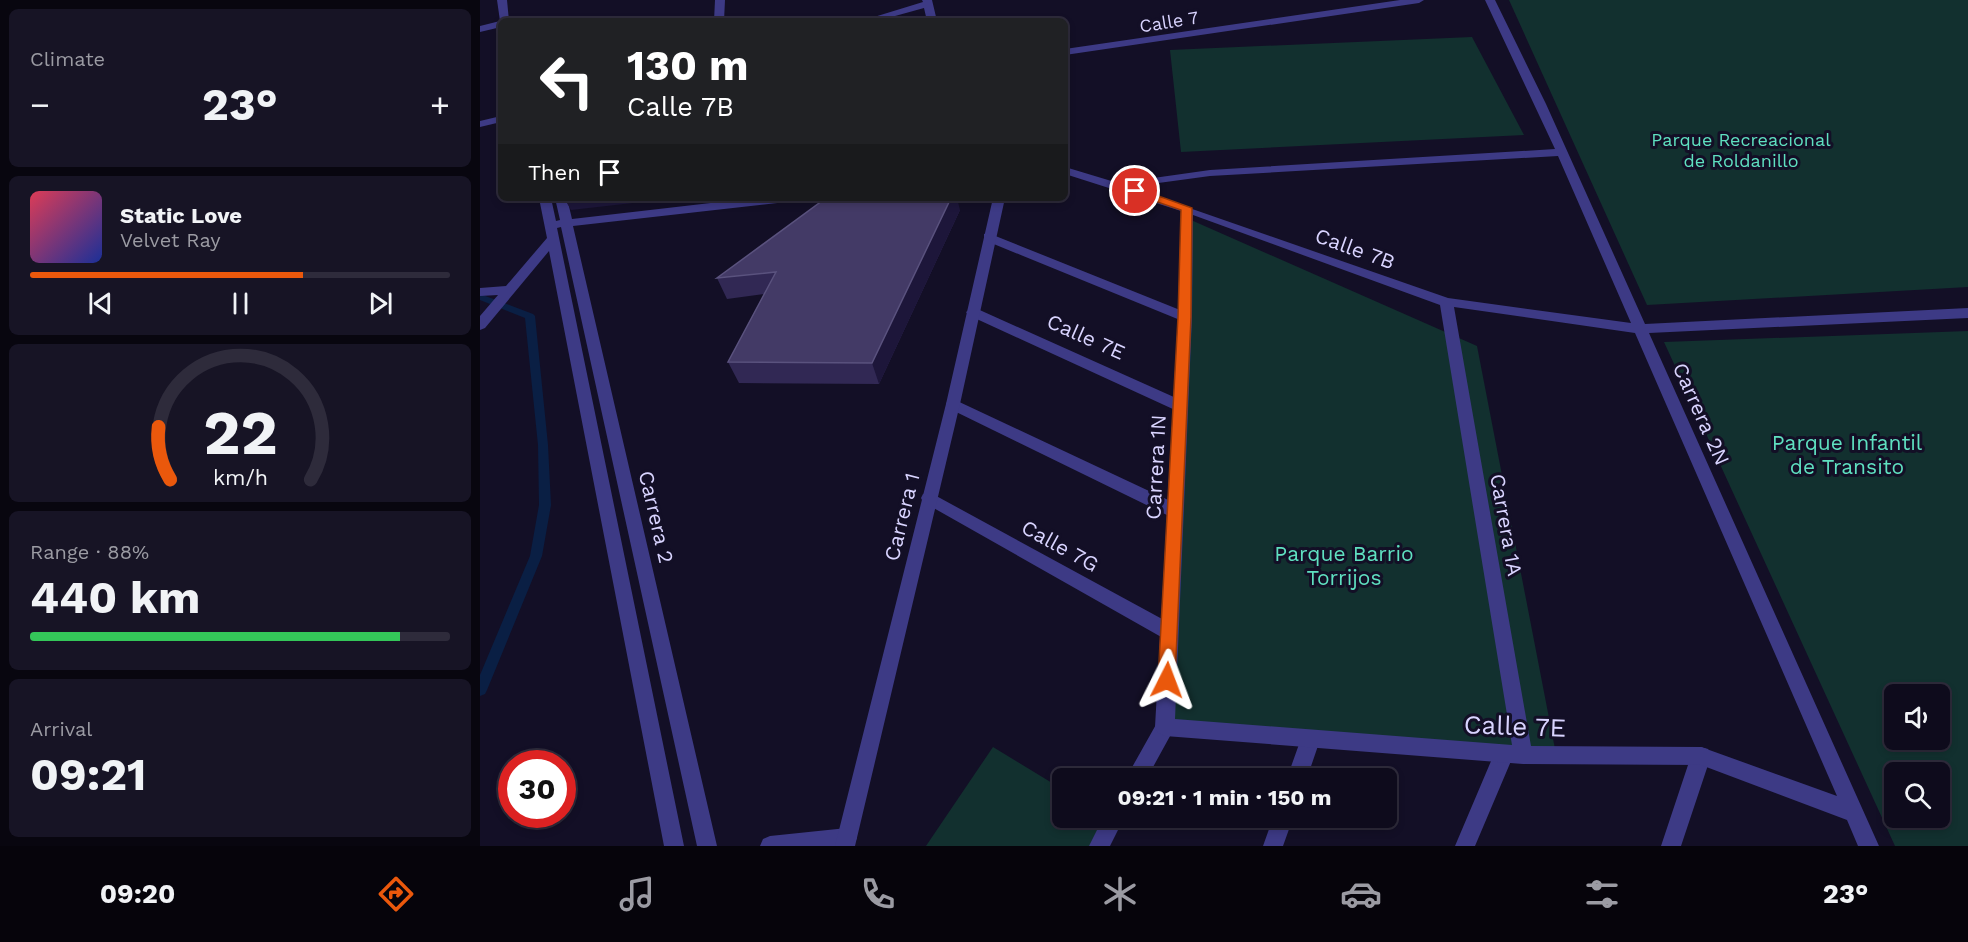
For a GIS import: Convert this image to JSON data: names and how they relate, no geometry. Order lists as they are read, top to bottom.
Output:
{
  "streets": {
    "street": [
      "Calle 7",
      "Calle 7B",
      "Calle 7E",
      "Carrera 2N",
      "Carrera 1N",
      "Carrera 2",
      "Carrera 1",
      "Carrera 1A",
      "Calle 7G"
    ]
  },
  "crossings": [
    ["Calle 7B", "Carrera 2N"],
    ["Calle 7B", "Carrera 1N"],
    ["Calle 7B", "Carrera 1A"],
    ["Calle 7E", "Carrera 2N"],
    ["Calle 7E", "Carrera 1N"],
    ["Calle 7E", "Carrera 1"],
    ["Calle 7E", "Carrera 1A"],
    ["Carrera 1N", "Calle 7G"],
    ["Carrera 1", "Calle 7G"]
  ],
  "parks": ["Parque Recreacional de Roldanillo", "Parque Infantil de Transito", "Parque Barrio Torrijos"],
  "page": {
    "tile": [
      "Climate",
      ["Range · 88%", "440 km"],
      ["Arrival", "09:21"]
    ],
    "turn": ["130 m", "Calle 7B"],
    "heat": ["−", "23°", "+"],
    "then": "Then",
    "song": ["Static Love", "Velvet Ray"],
    "limit": "30",
    "trip": "09:21 · 1 min · 150 m",
    "tabs": ["09:20", "23°"],
    "gauge": ["22", "km/h"]
  }
}
